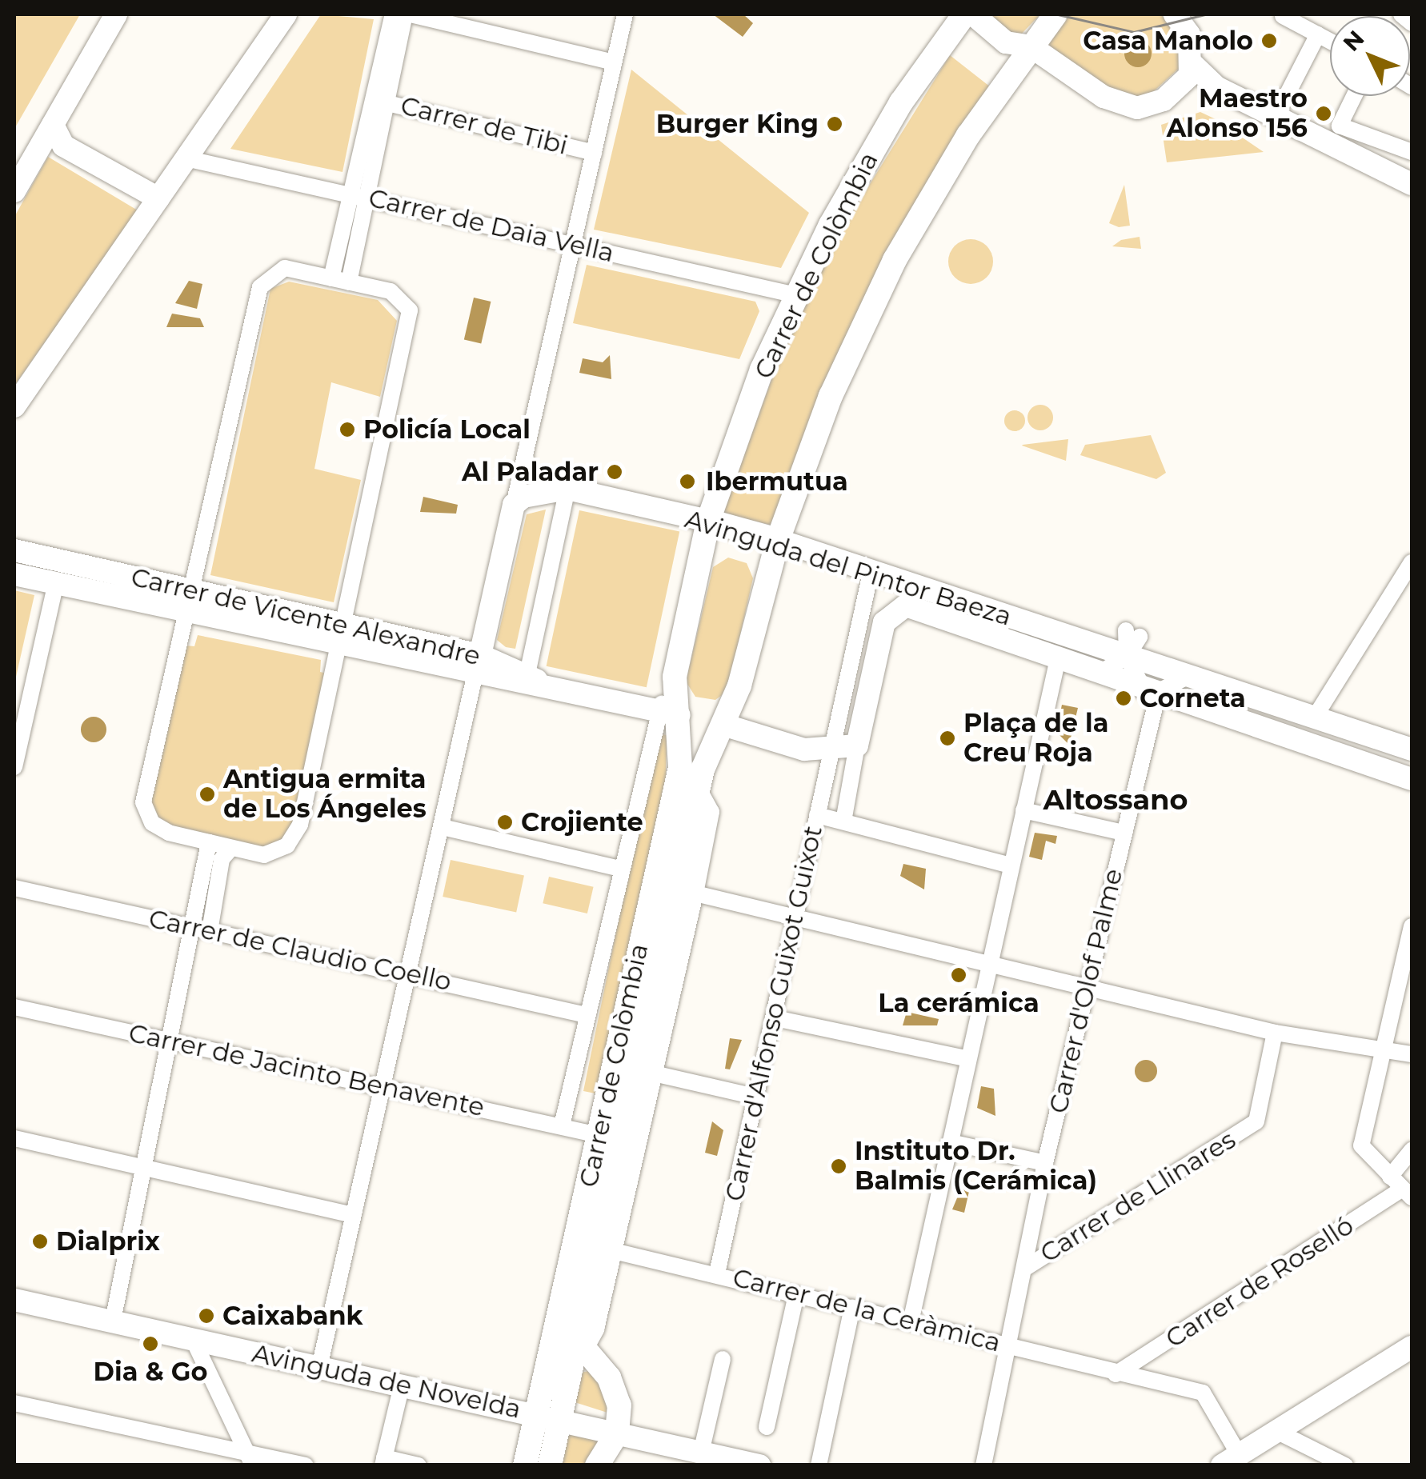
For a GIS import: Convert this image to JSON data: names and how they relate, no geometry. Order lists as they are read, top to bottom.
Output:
{
  "streets": {
    "main road": ["Carrer de Colòmbia", "Avinguda del Pintor Baeza"],
    "street": [
      "Carrer de Tibi",
      "Carrer de Daia Vella",
      "Carrer de Vicente Alexandre",
      "Carrer de Claudio Coello",
      "Carrer d'Olof Palme",
      "Carrer d'Alfonso Guixot Guixot",
      "Carrer de Jacinto Benavente",
      "Carrer de Llinares",
      "Carrer de Roselló",
      "Carrer de la Ceràmica",
      "Avinguda de Novelda"
    ]
  },
  "crossings": [
    ["Carrer de Daia Vella", "Carrer de Colòmbia"],
    ["Carrer de Colòmbia", "Avinguda del Pintor Baeza"],
    ["Carrer de Colòmbia", "Carrer de Vicente Alexandre"],
    ["Carrer de Colòmbia", "Carrer de Claudio Coello"],
    ["Carrer de Colòmbia", "Carrer de Jacinto Benavente"],
    ["Carrer de Colòmbia", "Carrer de la Ceràmica"],
    ["Carrer de Colòmbia", "Avinguda de Novelda"],
    ["Avinguda del Pintor Baeza", "Carrer d'Olof Palme"],
    ["Avinguda del Pintor Baeza", "Carrer d'Alfonso Guixot Guixot"],
    ["Carrer d'Olof Palme", "Carrer de Llinares"],
    ["Carrer d'Olof Palme", "Carrer de la Ceràmica"],
    ["Carrer d'Alfonso Guixot Guixot", "Carrer de la Ceràmica"],
    ["Carrer de Roselló", "Carrer de la Ceràmica"]
  ],
  "districts": ["Altossano"],
  "places": [
    "Casa Manolo",
    "Maestro Alonso 156",
    "Burger King",
    "Policía Local",
    "Al Paladar",
    "Ibermutua",
    "Corneta",
    "Plaça de la Creu Roja",
    "Antigua ermita de Los Ángeles",
    "Crojiente",
    "La cerámica",
    "Instituto Dr. Balmis (Cerámica)",
    "Dialprix",
    "Caixabank",
    "Dia & Go"
  ],
  "north": "top left"
}
